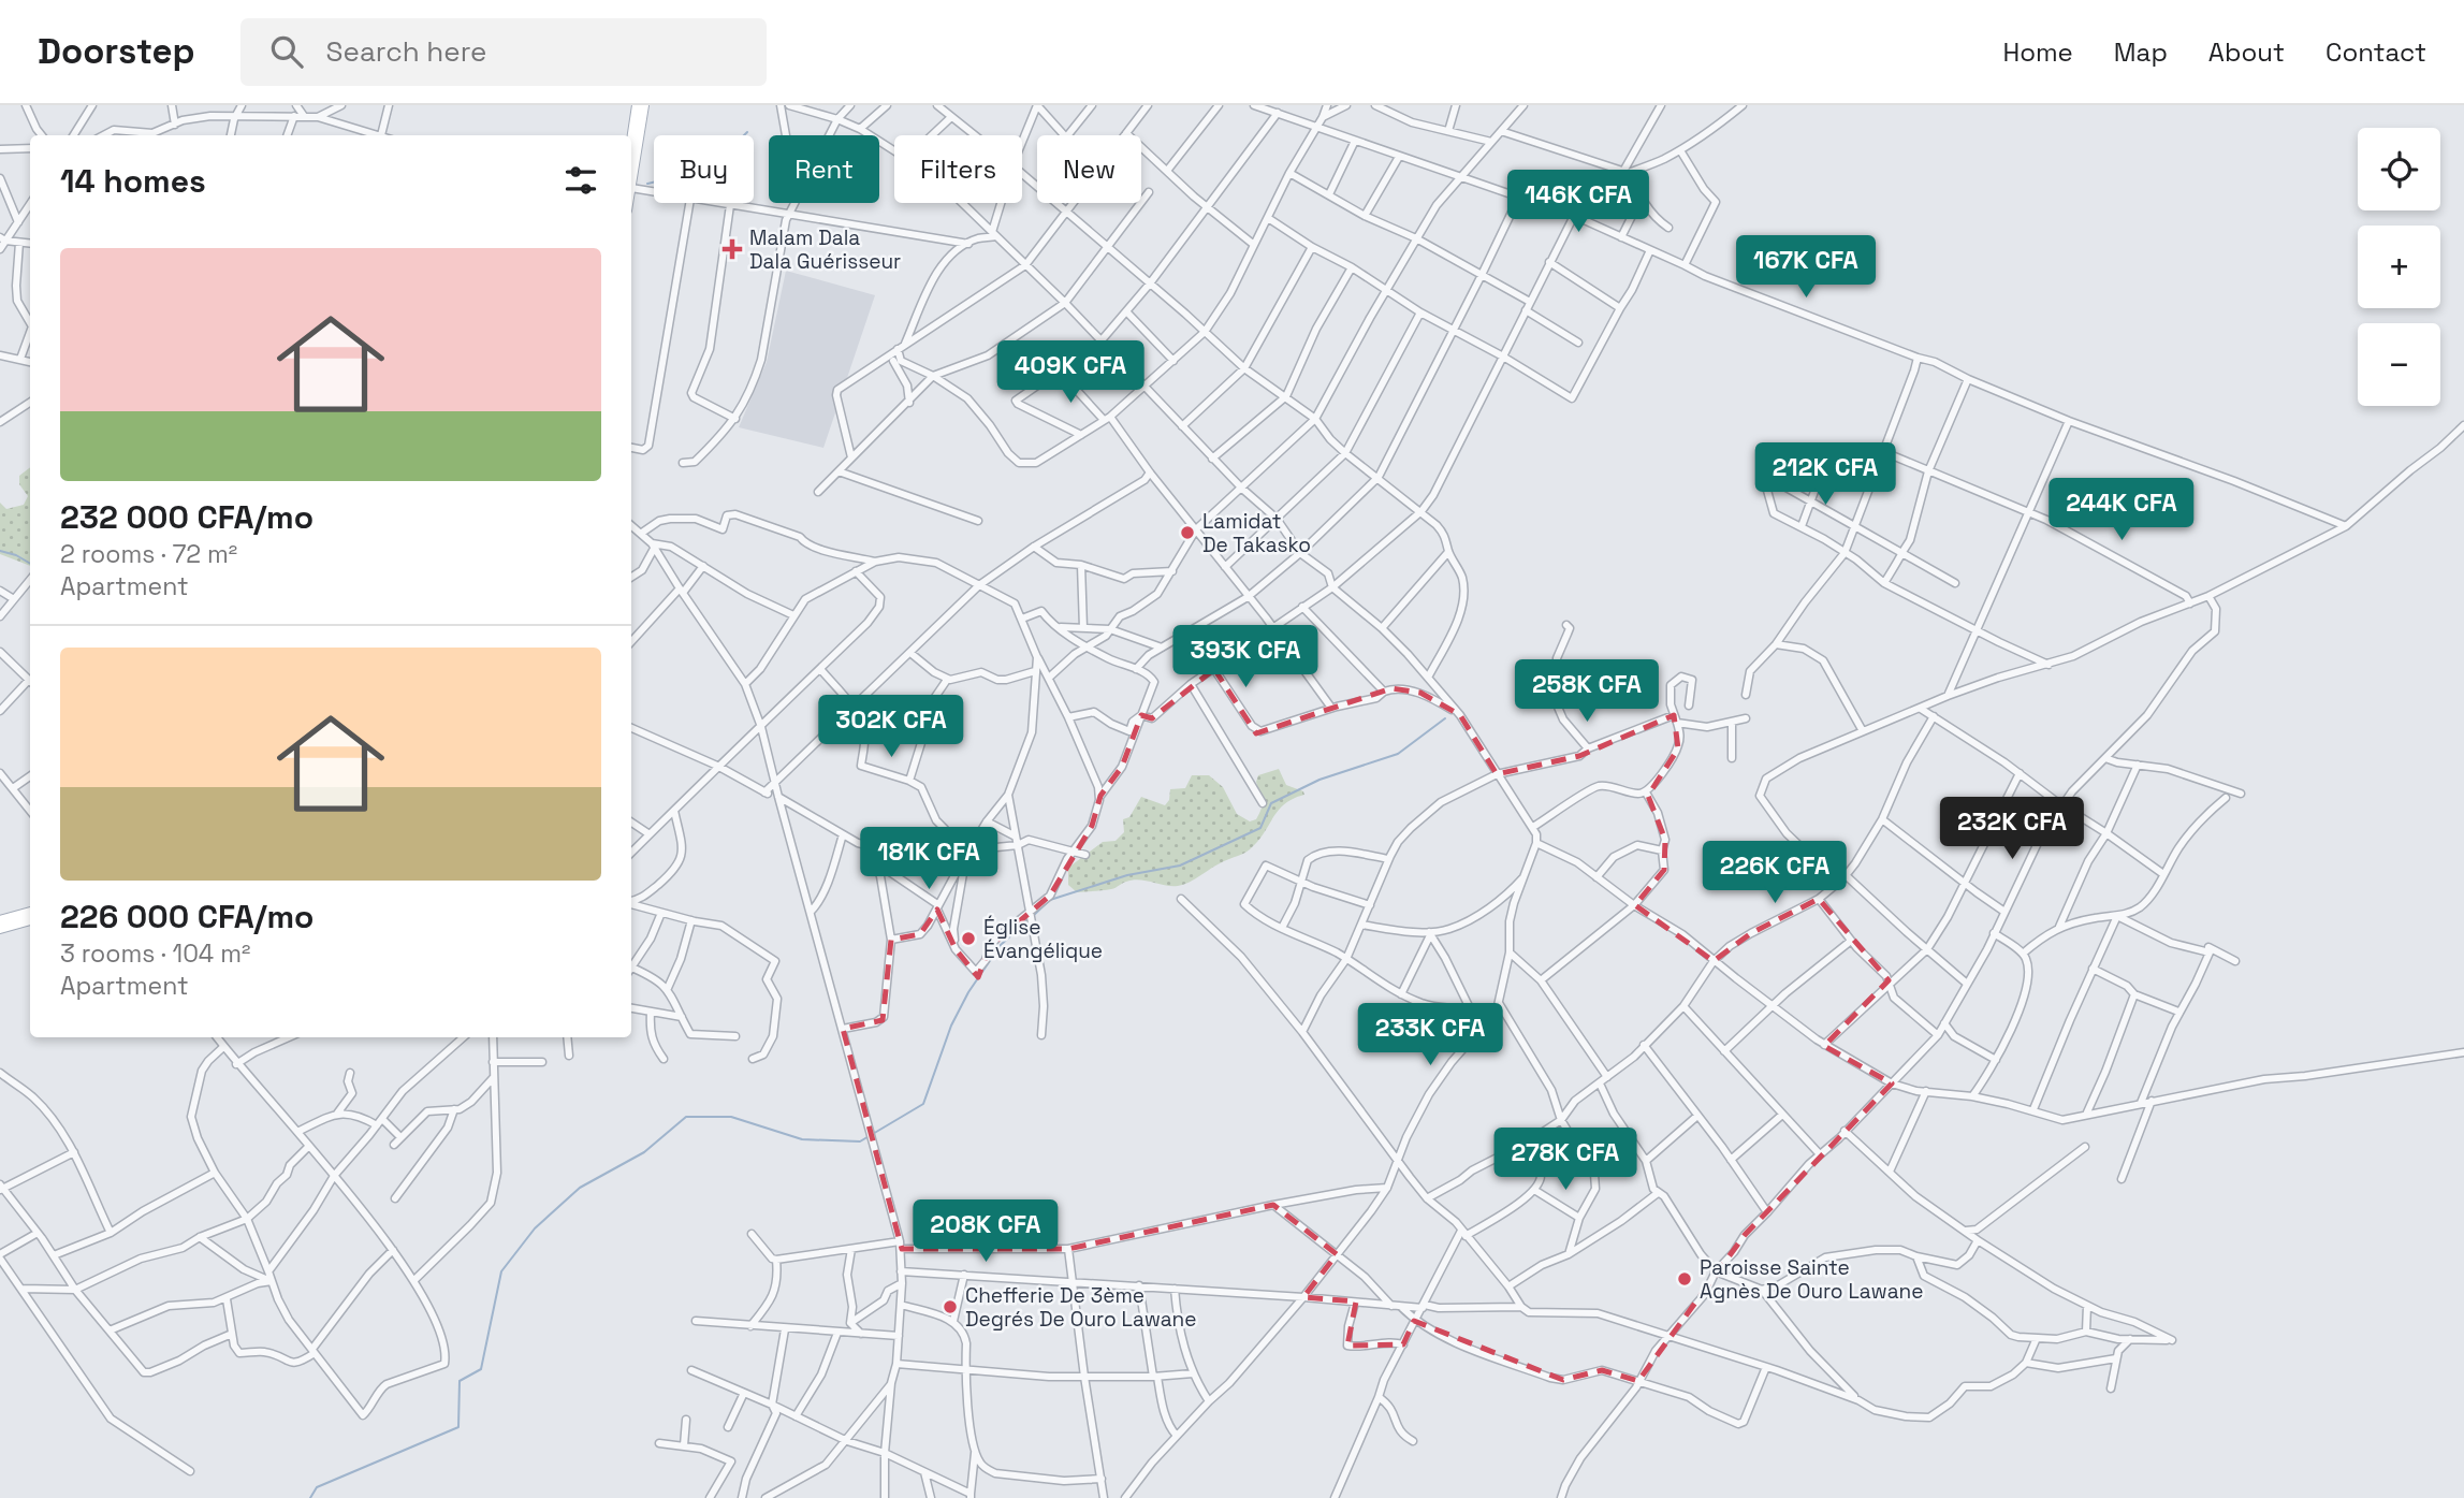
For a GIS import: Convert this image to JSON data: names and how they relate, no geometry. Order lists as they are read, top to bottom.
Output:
{
  "places": {
    "health": ["Malam Dala Dala Guérisseur"],
    "other": [
      "Lamidat De Takasko",
      "Église Évangélique",
      "Paroisse Sainte Agnès De Ouro Lawane",
      "Chefferie De 3ème Degrés De Ouro Lawane"
    ]
  },
  "page": {
    "header": "Doorstep",
    "search": "Search here",
    "nav": [
      "Home",
      "Map",
      "About",
      "Contact"
    ],
    "map_buttons": ["+", "−"],
    "chip": [
      "Buy",
      "Rent",
      "Filters",
      "New"
    ],
    "heading": "14 homes",
    "price": [
      "146K CFA",
      "167K CFA",
      "409K CFA",
      "212K CFA",
      "244K CFA",
      "393K CFA",
      "258K CFA",
      "302K CFA",
      "232K CFA",
      "181K CFA",
      "226K CFA",
      "233K CFA",
      "278K CFA",
      "208K CFA"
    ],
    "list": [
      {
        "name": "232 000 CFA/mo",
        "note": "2 rooms · 72 m² · Apartment"
      },
      {
        "name": "226 000 CFA/mo",
        "note": "3 rooms · 104 m² · Apartment"
      }
    ]
  }
}
